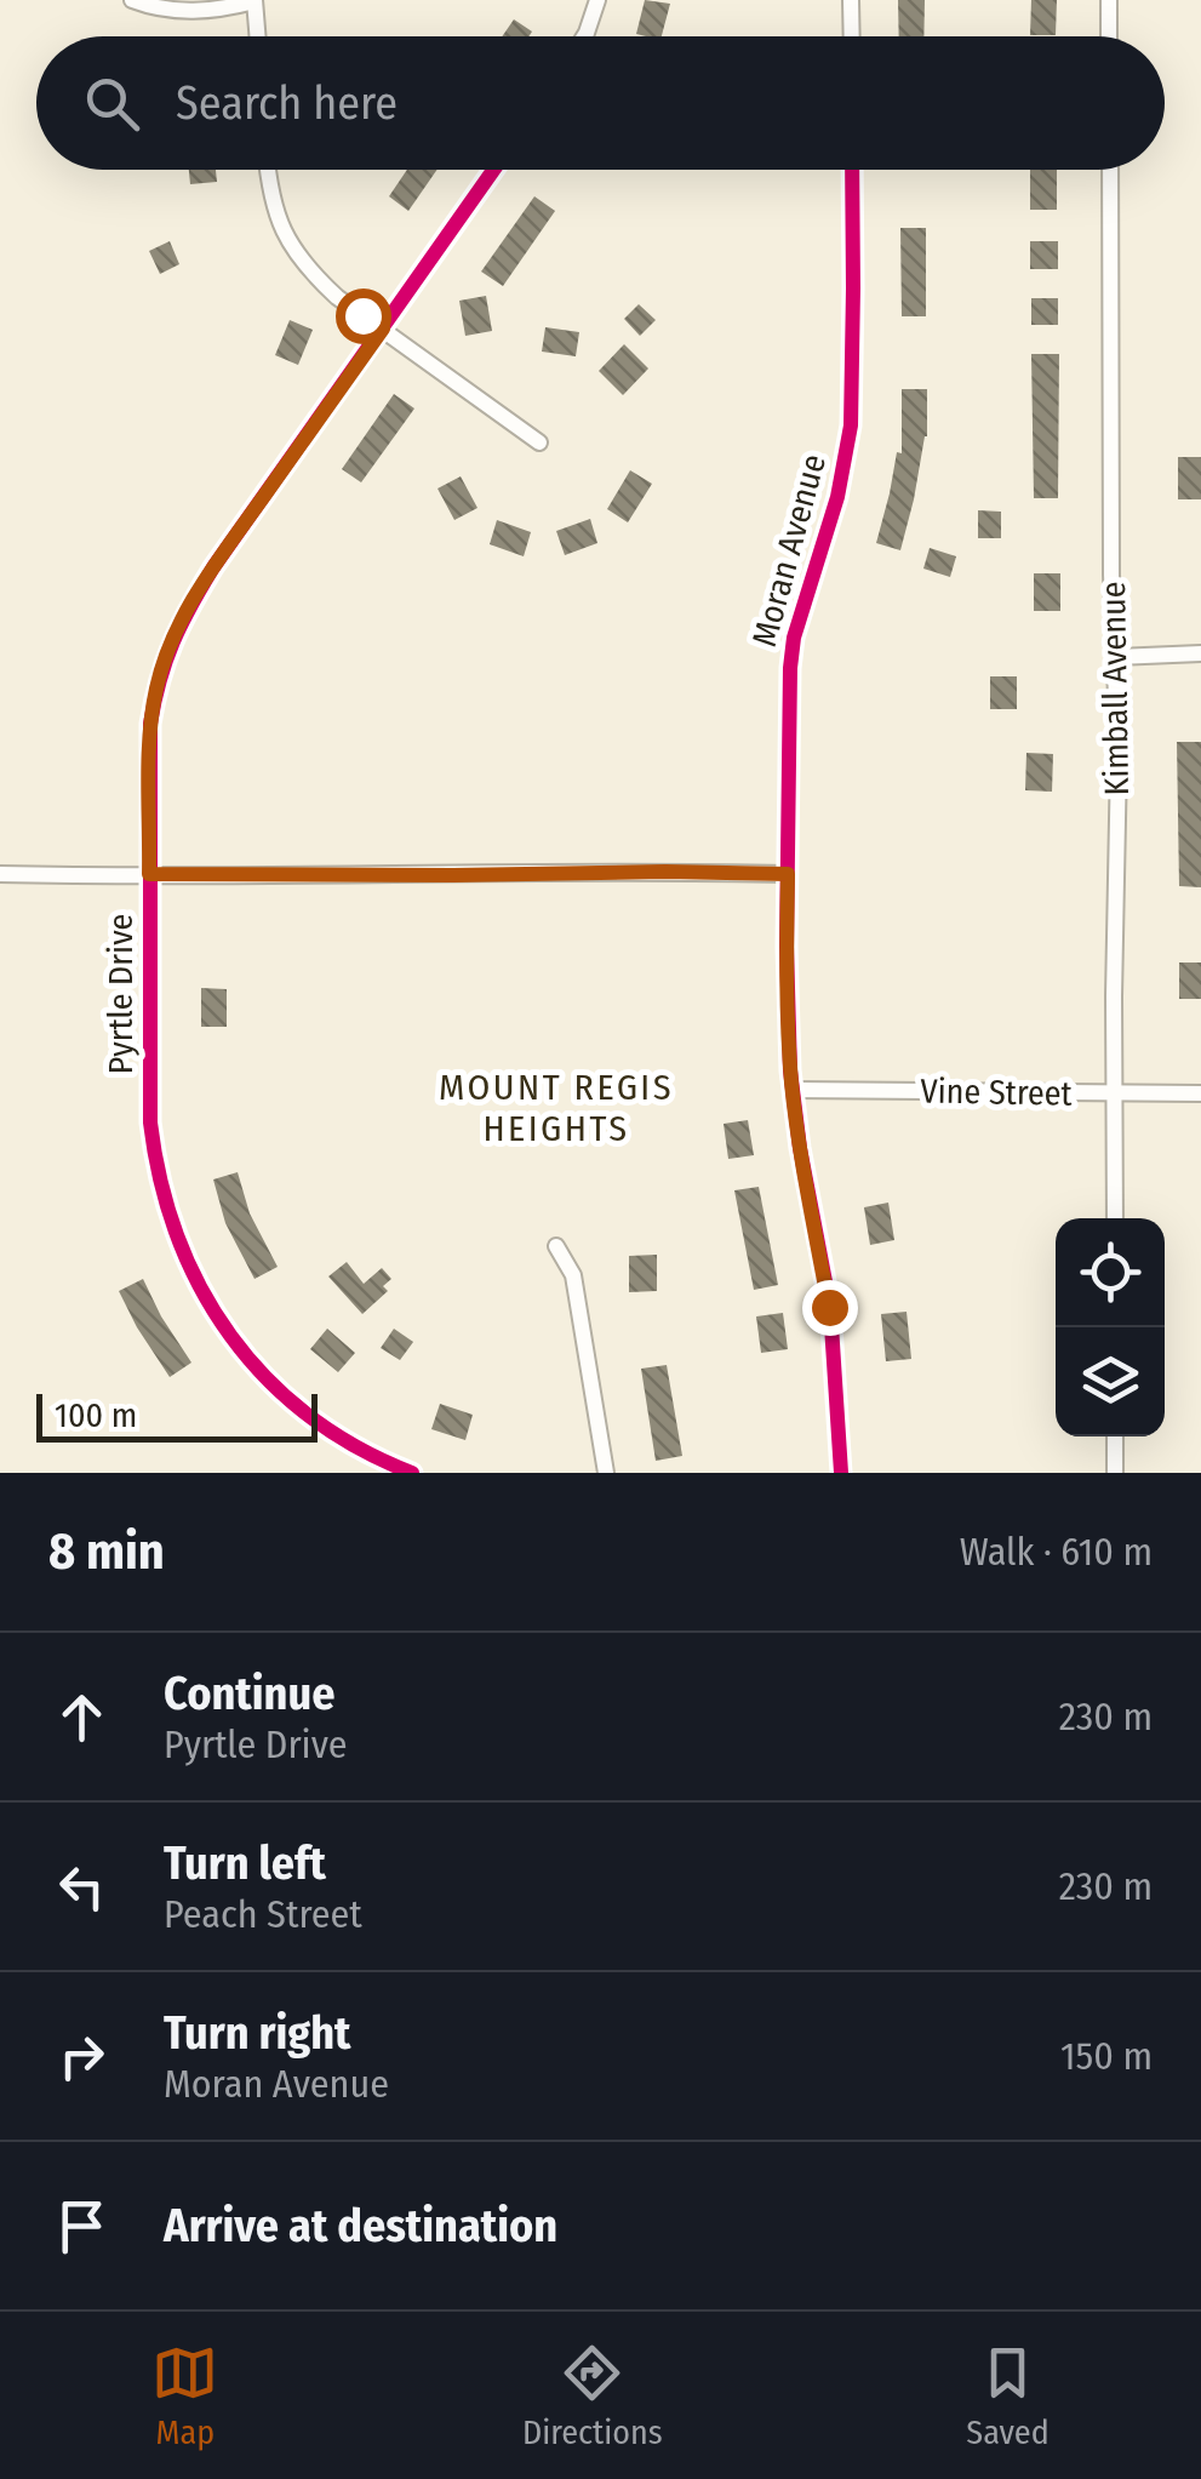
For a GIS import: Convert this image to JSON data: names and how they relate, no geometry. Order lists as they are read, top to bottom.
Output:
{
  "streets": {
    "street": [
      "Moran Avenue",
      "Kimball Avenue",
      "Pyrtle Drive",
      "Vine Street"
    ]
  },
  "crossings": [
    ["Moran Avenue", "Vine Street"],
    ["Kimball Avenue", "Vine Street"]
  ],
  "districts": ["MOUNT REGIS HEIGHTS"],
  "scale_bar": "100 m",
  "page": {
    "search": "Search here",
    "scale": "100 m",
    "heading": ["8 min", "Walk · 610 m"],
    "list": [
      ["Continue", "Pyrtle Drive", "230 m"],
      ["Turn left", "Peach Street", "230 m"],
      ["Turn right", "Moran Avenue", "150 m"],
      "Arrive at destination"
    ],
    "nav": ["Map", "Directions", "Saved"]
  }
}
